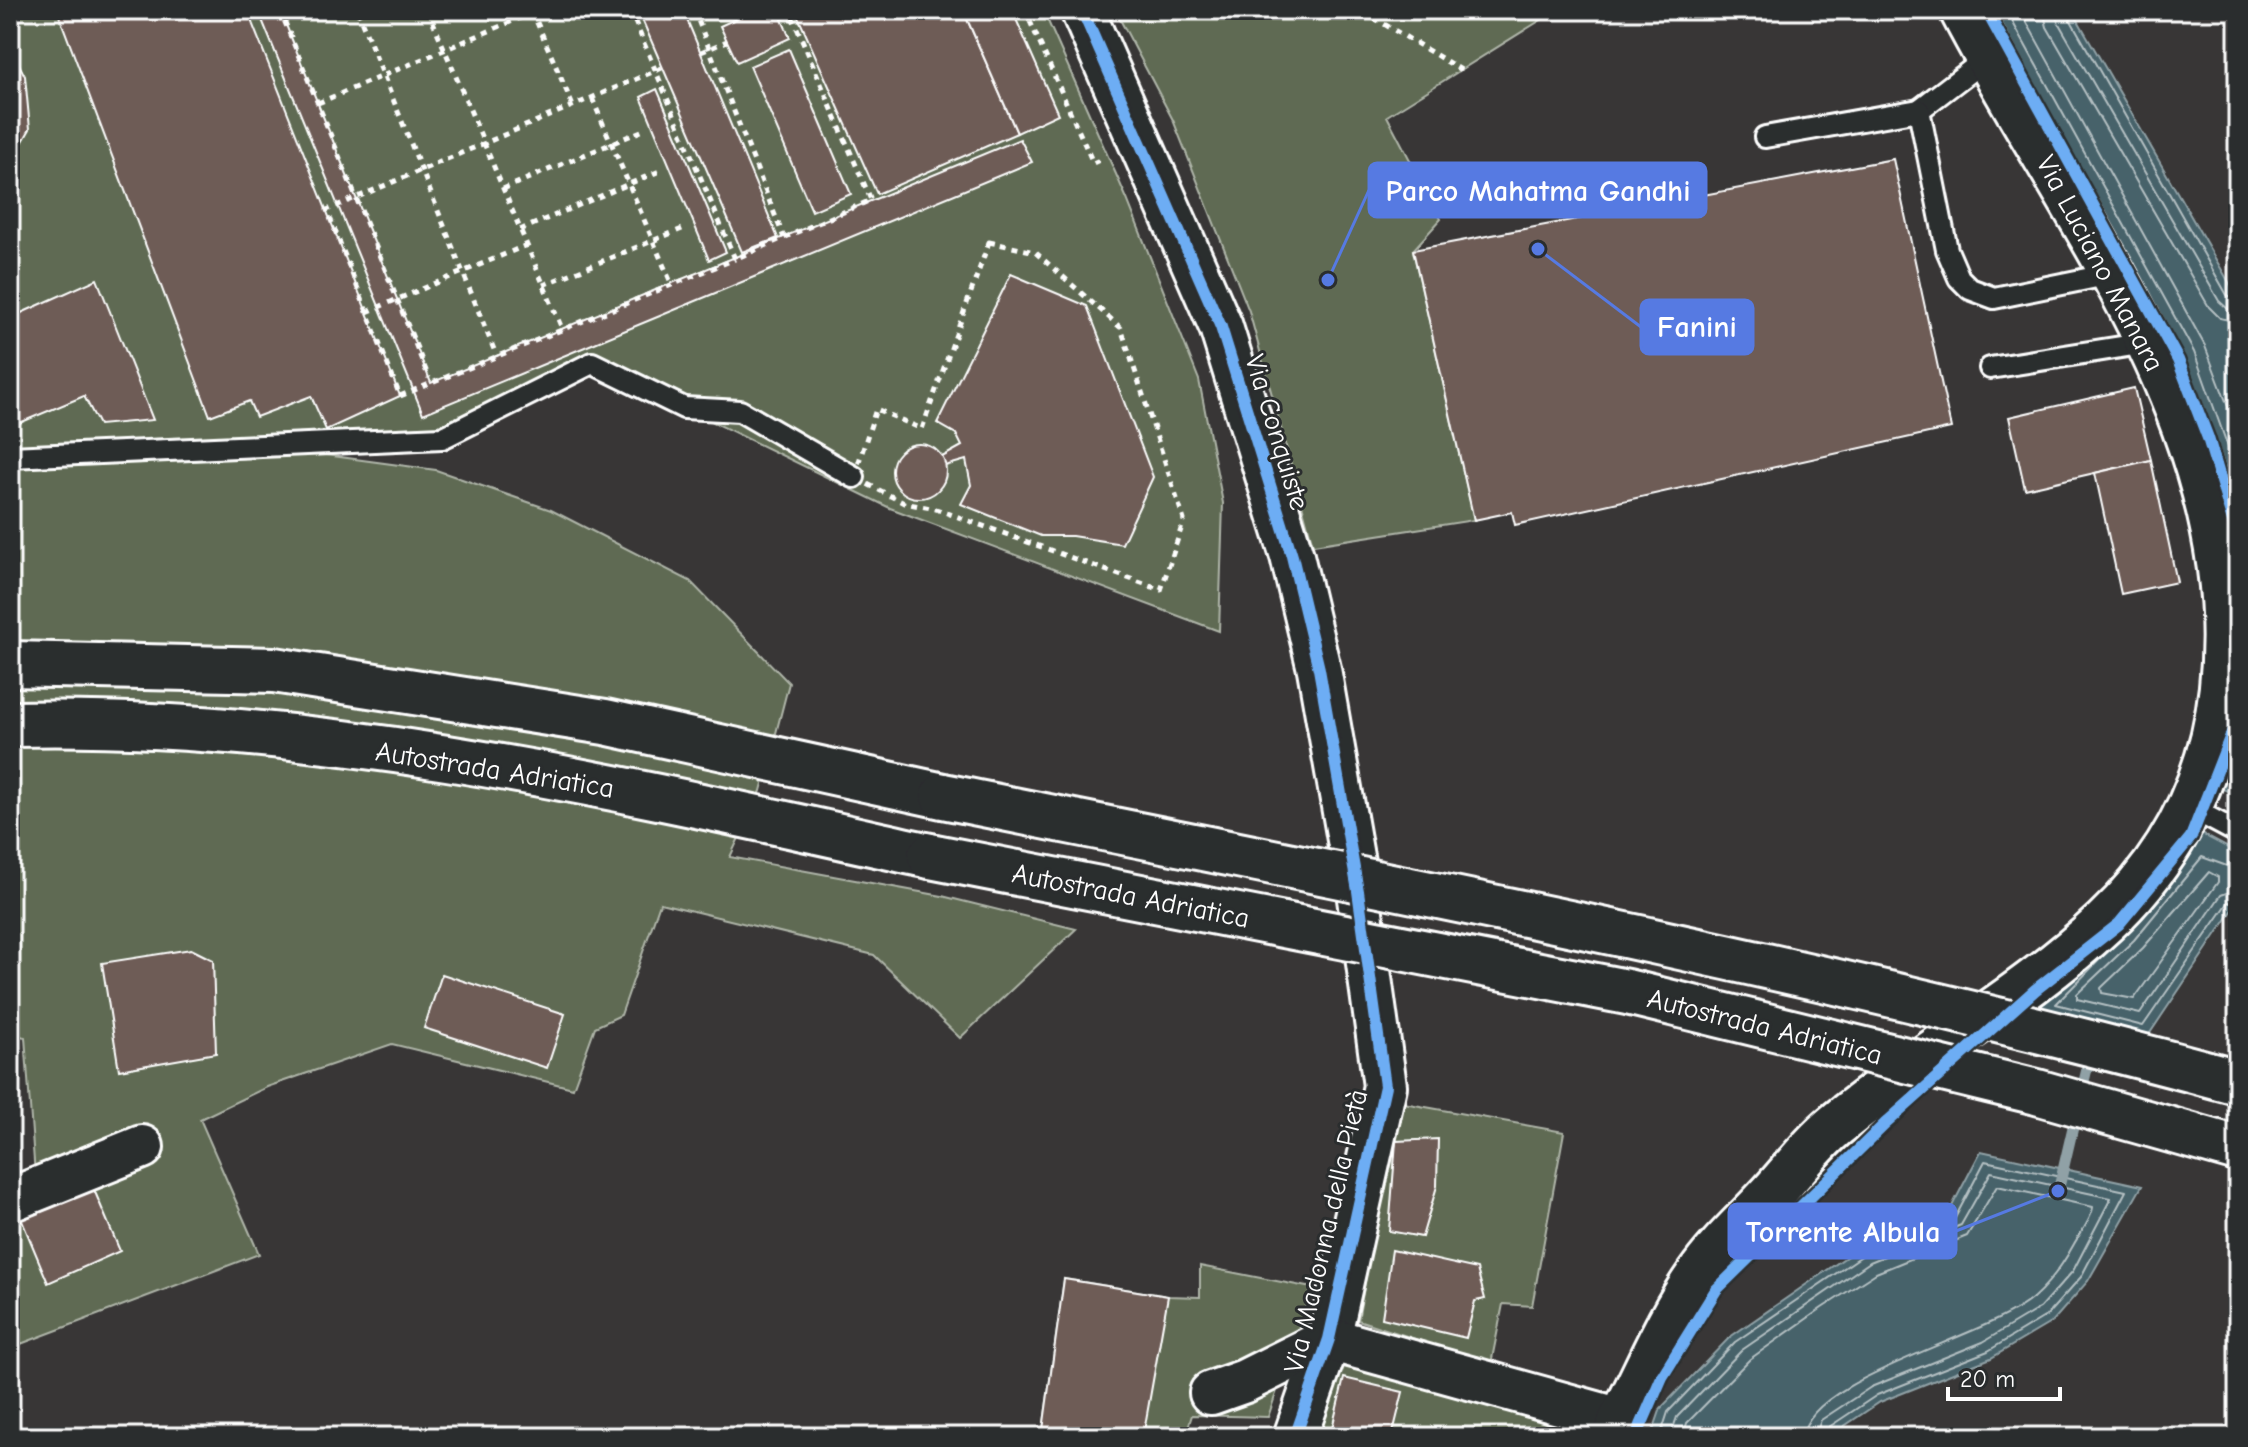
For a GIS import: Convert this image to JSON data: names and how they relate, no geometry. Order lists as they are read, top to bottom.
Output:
{
  "streets": {
    "main road": ["Via Luciano Manara", "Autostrada Adriatica"],
    "street": ["Via Conquiste", "Via Madonna della Pietà"]
  },
  "crossings": [
    ["Via Conquiste", "Via Madonna della Pietà"]
  ],
  "places": ["Fanini", "Parco Mahatma Gandhi", "Torrente Albula"],
  "scale_bar": "20 m"
}
